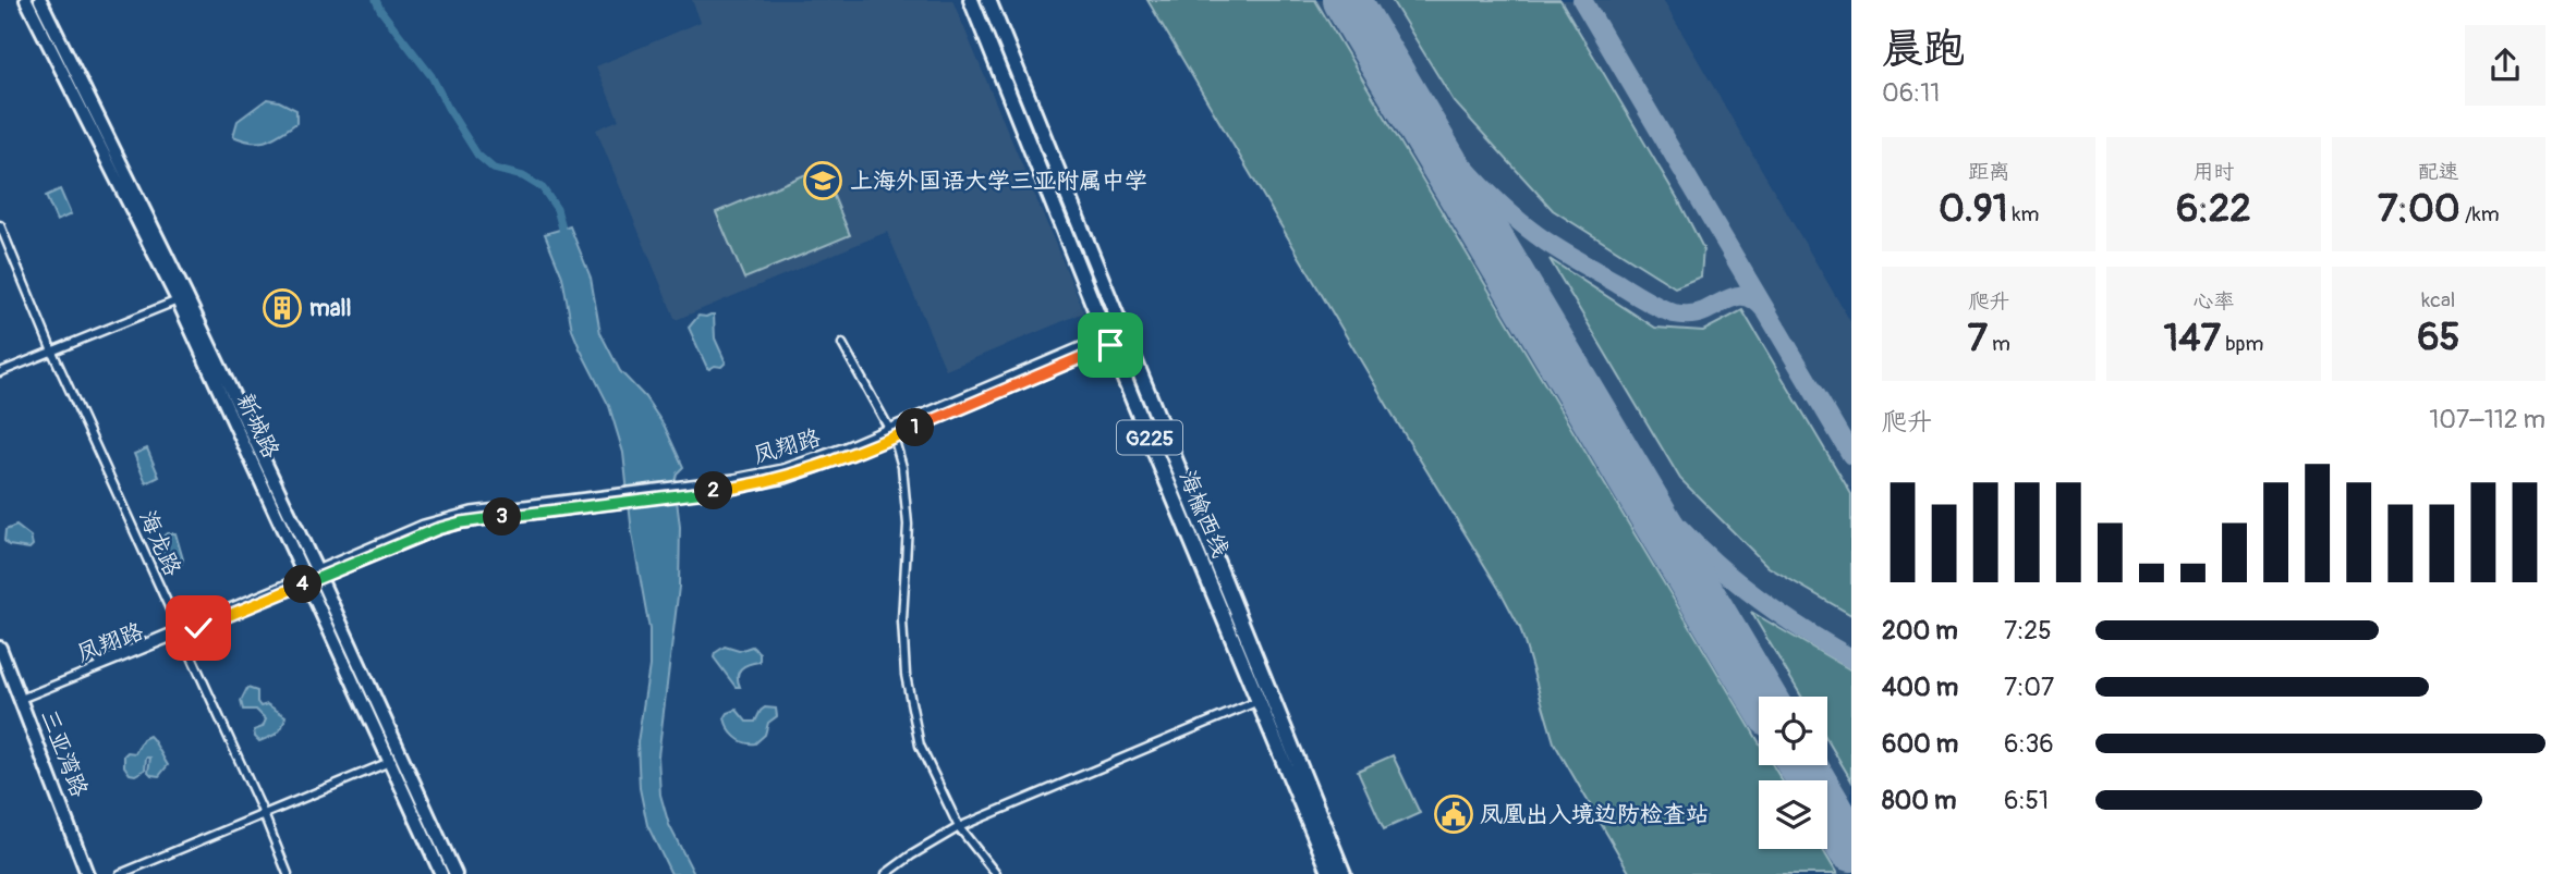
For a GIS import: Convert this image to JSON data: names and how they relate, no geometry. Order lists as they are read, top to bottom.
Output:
{
  "streets": {
    "highway": ["G225", "海榆西线"],
    "main road": ["新城路", "三亚湾路"],
    "street": ["凤翔路", "海龙路"]
  },
  "crossings": [
    ["新城路", "凤翔路"],
    ["凤翔路", "海榆西线"],
    ["凤翔路", "海龙路"],
    ["凤翔路", "三亚湾路"]
  ],
  "places": {
    "school or university": ["上海外国语大学三亚附属中学"],
    "building": ["mall"],
    "public building": ["凤凰出入境边防检查站"]
  },
  "page": {
    "heading": ["晨跑", "06:11"],
    "stats": [
      ["距离", "0.91 km"],
      ["用时", "6:22"],
      ["配速", "7:00 /km"],
      ["爬升", "7 m"],
      ["心率", "147 bpm"],
      ["kcal", "65"]
    ],
    "chart": ["爬升", "107–112 m"],
    "pins": [
      "1",
      "2",
      "3",
      "4"
    ],
    "list": [
      {
        "name": "200 m",
        "note": "7:25"
      },
      {
        "name": "400 m",
        "note": "7:07"
      },
      {
        "name": "600 m",
        "note": "6:36"
      },
      {
        "name": "800 m",
        "note": "6:51"
      }
    ]
  }
}
